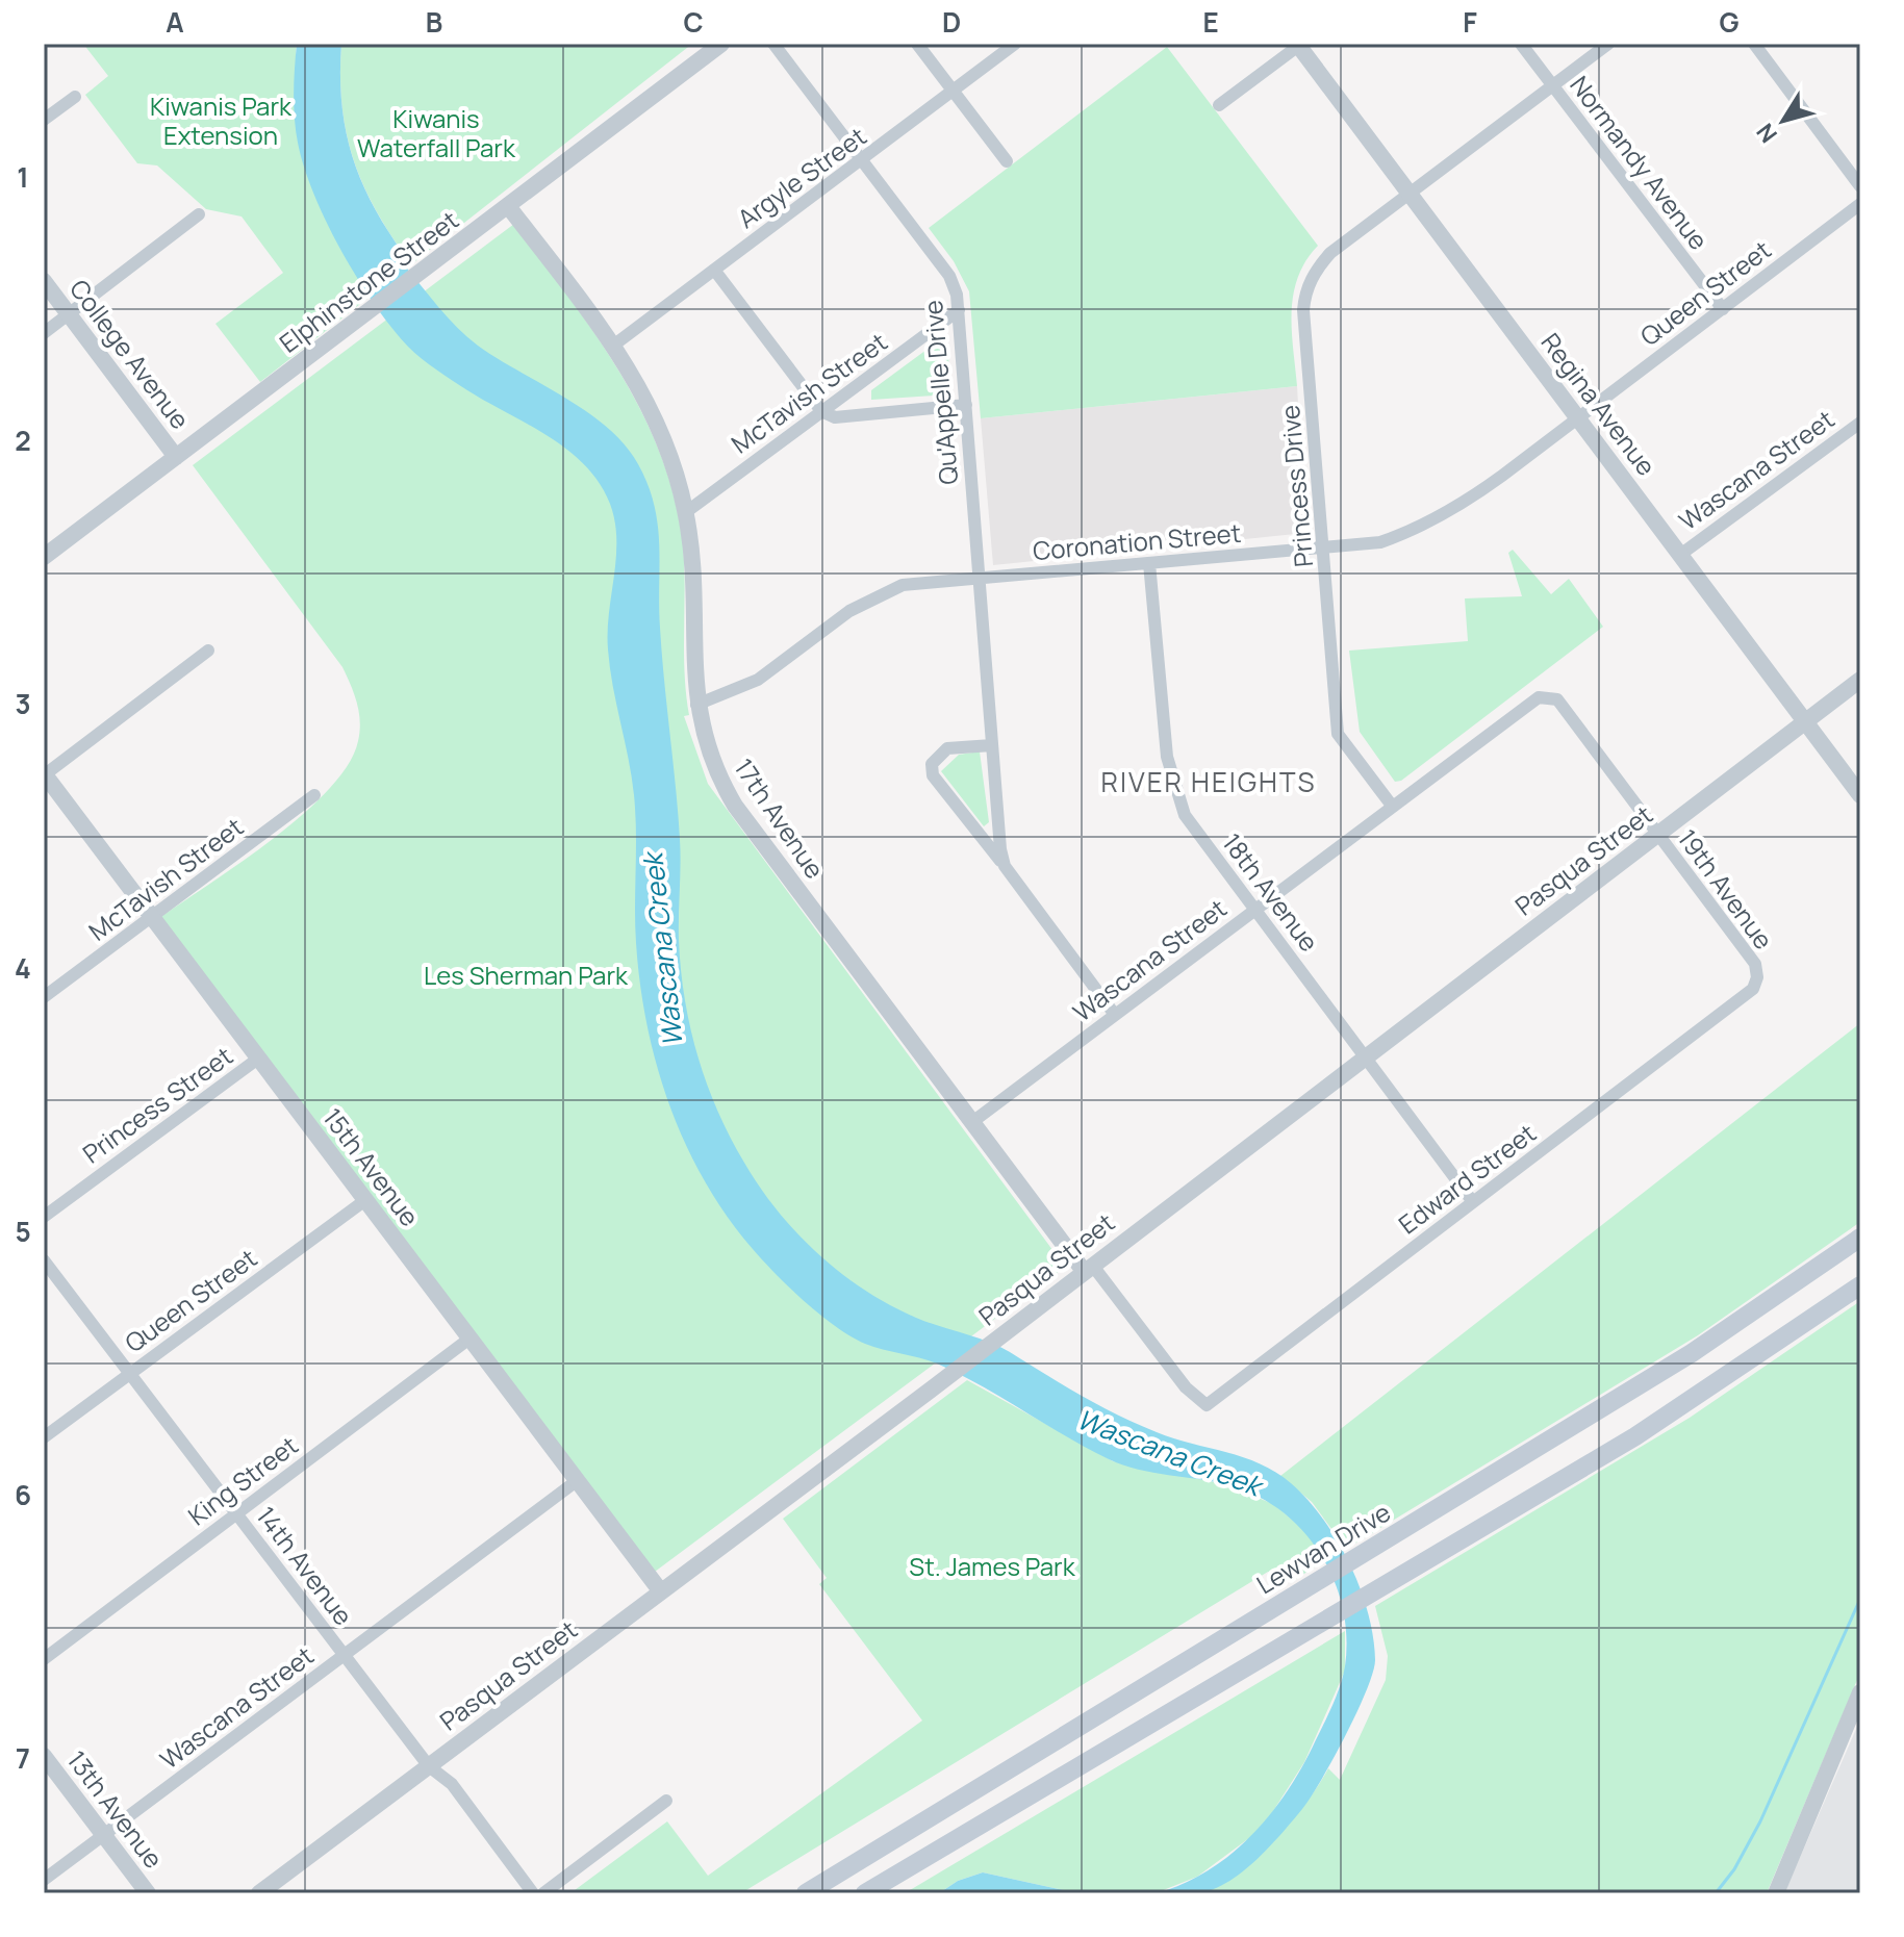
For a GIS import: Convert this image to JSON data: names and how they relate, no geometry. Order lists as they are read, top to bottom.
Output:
{
  "streets": {
    "main road": ["Lewvan Drive"],
    "street": [
      "Normandy Avenue",
      "Argyle Street",
      "Elphinstone Street",
      "Queen Street",
      "College Avenue",
      "McTavish Street",
      "Qu'Appelle Drive",
      "Regina Avenue",
      "Wascana Street",
      "Princess Drive",
      "Coronation Street",
      "17th Avenue",
      "Pasqua Street",
      "19th Avenue",
      "18th Avenue",
      "Princess Street",
      "15th Avenue",
      "Edward Street",
      "King Street",
      "14th Avenue",
      "13th Avenue"
    ]
  },
  "crossings": [
    ["Normandy Avenue", "Queen Street"],
    ["Argyle Street", "Qu'Appelle Drive"],
    ["Argyle Street", "17th Avenue"],
    ["Elphinstone Street", "College Avenue"],
    ["Elphinstone Street", "17th Avenue"],
    ["Queen Street", "Regina Avenue"],
    ["Queen Street", "Coronation Street"],
    ["Queen Street", "15th Avenue"],
    ["Queen Street", "14th Avenue"],
    ["McTavish Street", "Qu'Appelle Drive"],
    ["McTavish Street", "17th Avenue"],
    ["McTavish Street", "15th Avenue"],
    ["Qu'Appelle Drive", "Coronation Street"],
    ["Regina Avenue", "Wascana Street"],
    ["Regina Avenue", "Princess Drive"],
    ["Regina Avenue", "Coronation Street"],
    ["Regina Avenue", "Pasqua Street"],
    ["Wascana Street", "Princess Drive"],
    ["Wascana Street", "17th Avenue"],
    ["Wascana Street", "19th Avenue"],
    ["Wascana Street", "18th Avenue"],
    ["Wascana Street", "15th Avenue"],
    ["Wascana Street", "14th Avenue"],
    ["Wascana Street", "13th Avenue"],
    ["Princess Drive", "Coronation Street"],
    ["Coronation Street", "17th Avenue"],
    ["Coronation Street", "18th Avenue"],
    ["17th Avenue", "Pasqua Street"],
    ["17th Avenue", "Edward Street"],
    ["Pasqua Street", "19th Avenue"],
    ["Pasqua Street", "18th Avenue"],
    ["Pasqua Street", "15th Avenue"],
    ["Pasqua Street", "14th Avenue"],
    ["19th Avenue", "Edward Street"],
    ["18th Avenue", "Edward Street"],
    ["Princess Street", "15th Avenue"],
    ["15th Avenue", "King Street"],
    ["King Street", "14th Avenue"]
  ],
  "districts": ["RIVER HEIGHTS"],
  "water": ["Wascana Creek"],
  "parks": [
    "Kiwanis Park Extension",
    "Kiwanis Waterfall Park",
    "Les Sherman Park",
    "St. James Park"
  ],
  "north": "bottom left",
  "grid": {
    "columns": [
      "A",
      "B",
      "C",
      "D",
      "E",
      "F",
      "G"
    ],
    "rows": [
      "1",
      "2",
      "3",
      "4",
      "5",
      "6",
      "7"
    ]
  }
}
